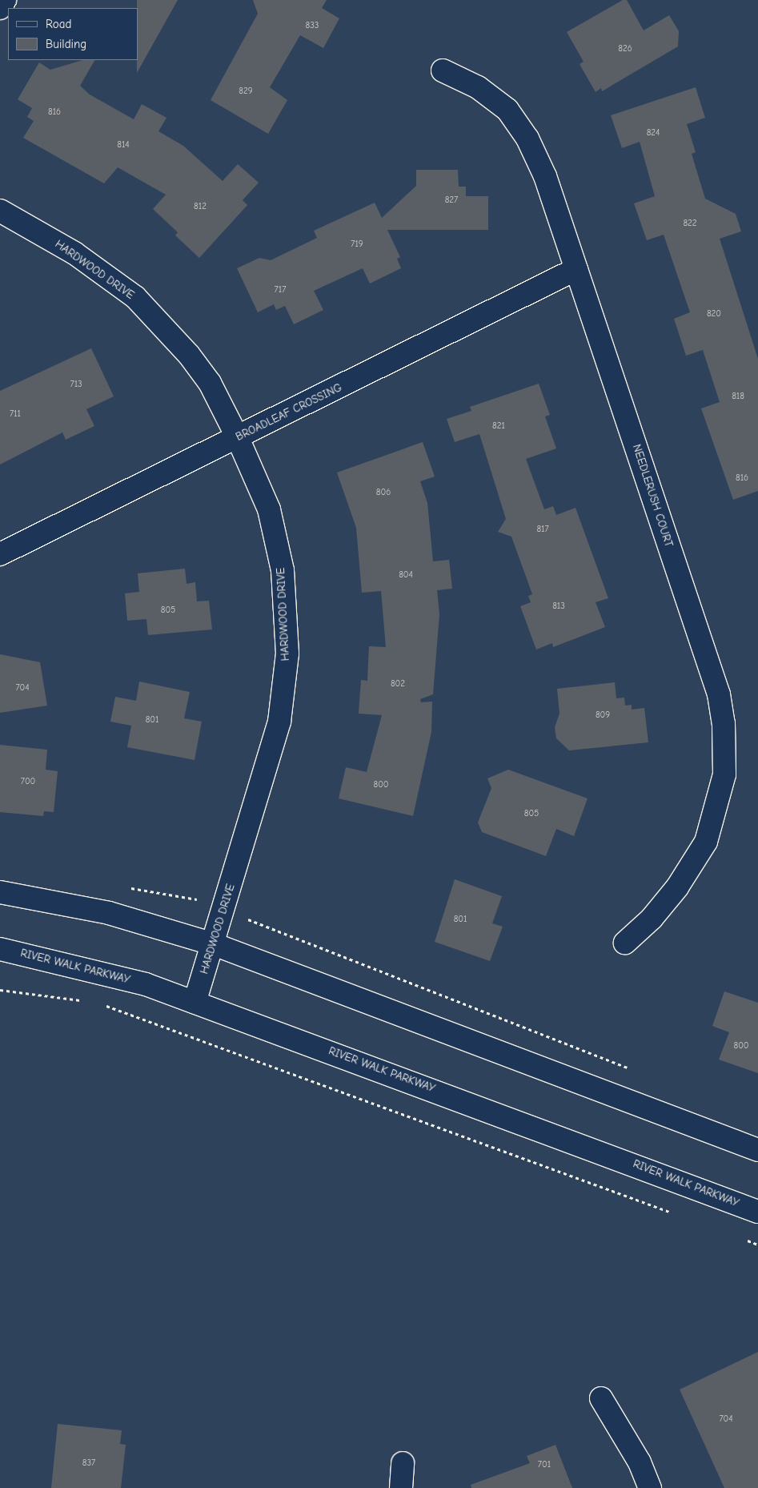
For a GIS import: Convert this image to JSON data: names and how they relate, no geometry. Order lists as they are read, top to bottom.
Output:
{
  "streets": {
    "street": [
      "HARDWOOD DRIVE",
      "BROADLEAF CROSSING",
      "NEEDLERUSH COURT",
      "RIVER WALK PARKWAY"
    ]
  },
  "crossings": [
    ["HARDWOOD DRIVE", "BROADLEAF CROSSING"],
    ["HARDWOOD DRIVE", "RIVER WALK PARKWAY"],
    ["BROADLEAF CROSSING", "NEEDLERUSH COURT"]
  ],
  "house_numbers": [
    "833",
    "826",
    "829",
    "816",
    "824",
    "814",
    "827",
    "812",
    "822",
    "719",
    "717",
    "820",
    "713",
    "818",
    "711",
    "821",
    "816",
    "806",
    "817",
    "804",
    "813",
    "805",
    "802",
    "704",
    "809",
    "801",
    "700",
    "800",
    "805",
    "801",
    "800",
    "704",
    "837",
    "701"
  ],
  "legend": ["Road", "Building"]
}
